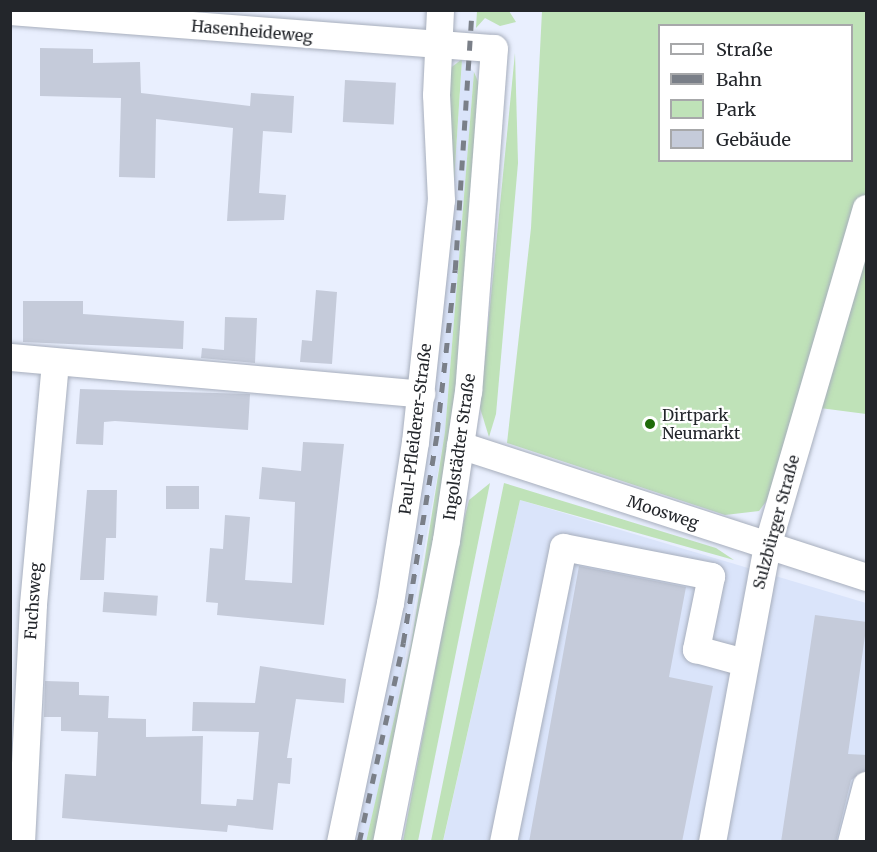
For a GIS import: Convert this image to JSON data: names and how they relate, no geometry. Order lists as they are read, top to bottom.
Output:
{
  "streets": {
    "street": [
      "Hasenheideweg",
      "Paul-Pfleiderer-Straße",
      "Ingolstädter Straße",
      "Moosweg",
      "Sulzbürger Straße",
      "Fuchsweg"
    ]
  },
  "crossings": [
    ["Hasenheideweg", "Paul-Pfleiderer-Straße"],
    ["Hasenheideweg", "Ingolstädter Straße"],
    ["Ingolstädter Straße", "Moosweg"],
    ["Moosweg", "Sulzbürger Straße"]
  ],
  "places": ["Dirtpark Neumarkt"],
  "legend": [
    "Straße",
    "Bahn",
    "Park",
    "Gebäude"
  ]
}
